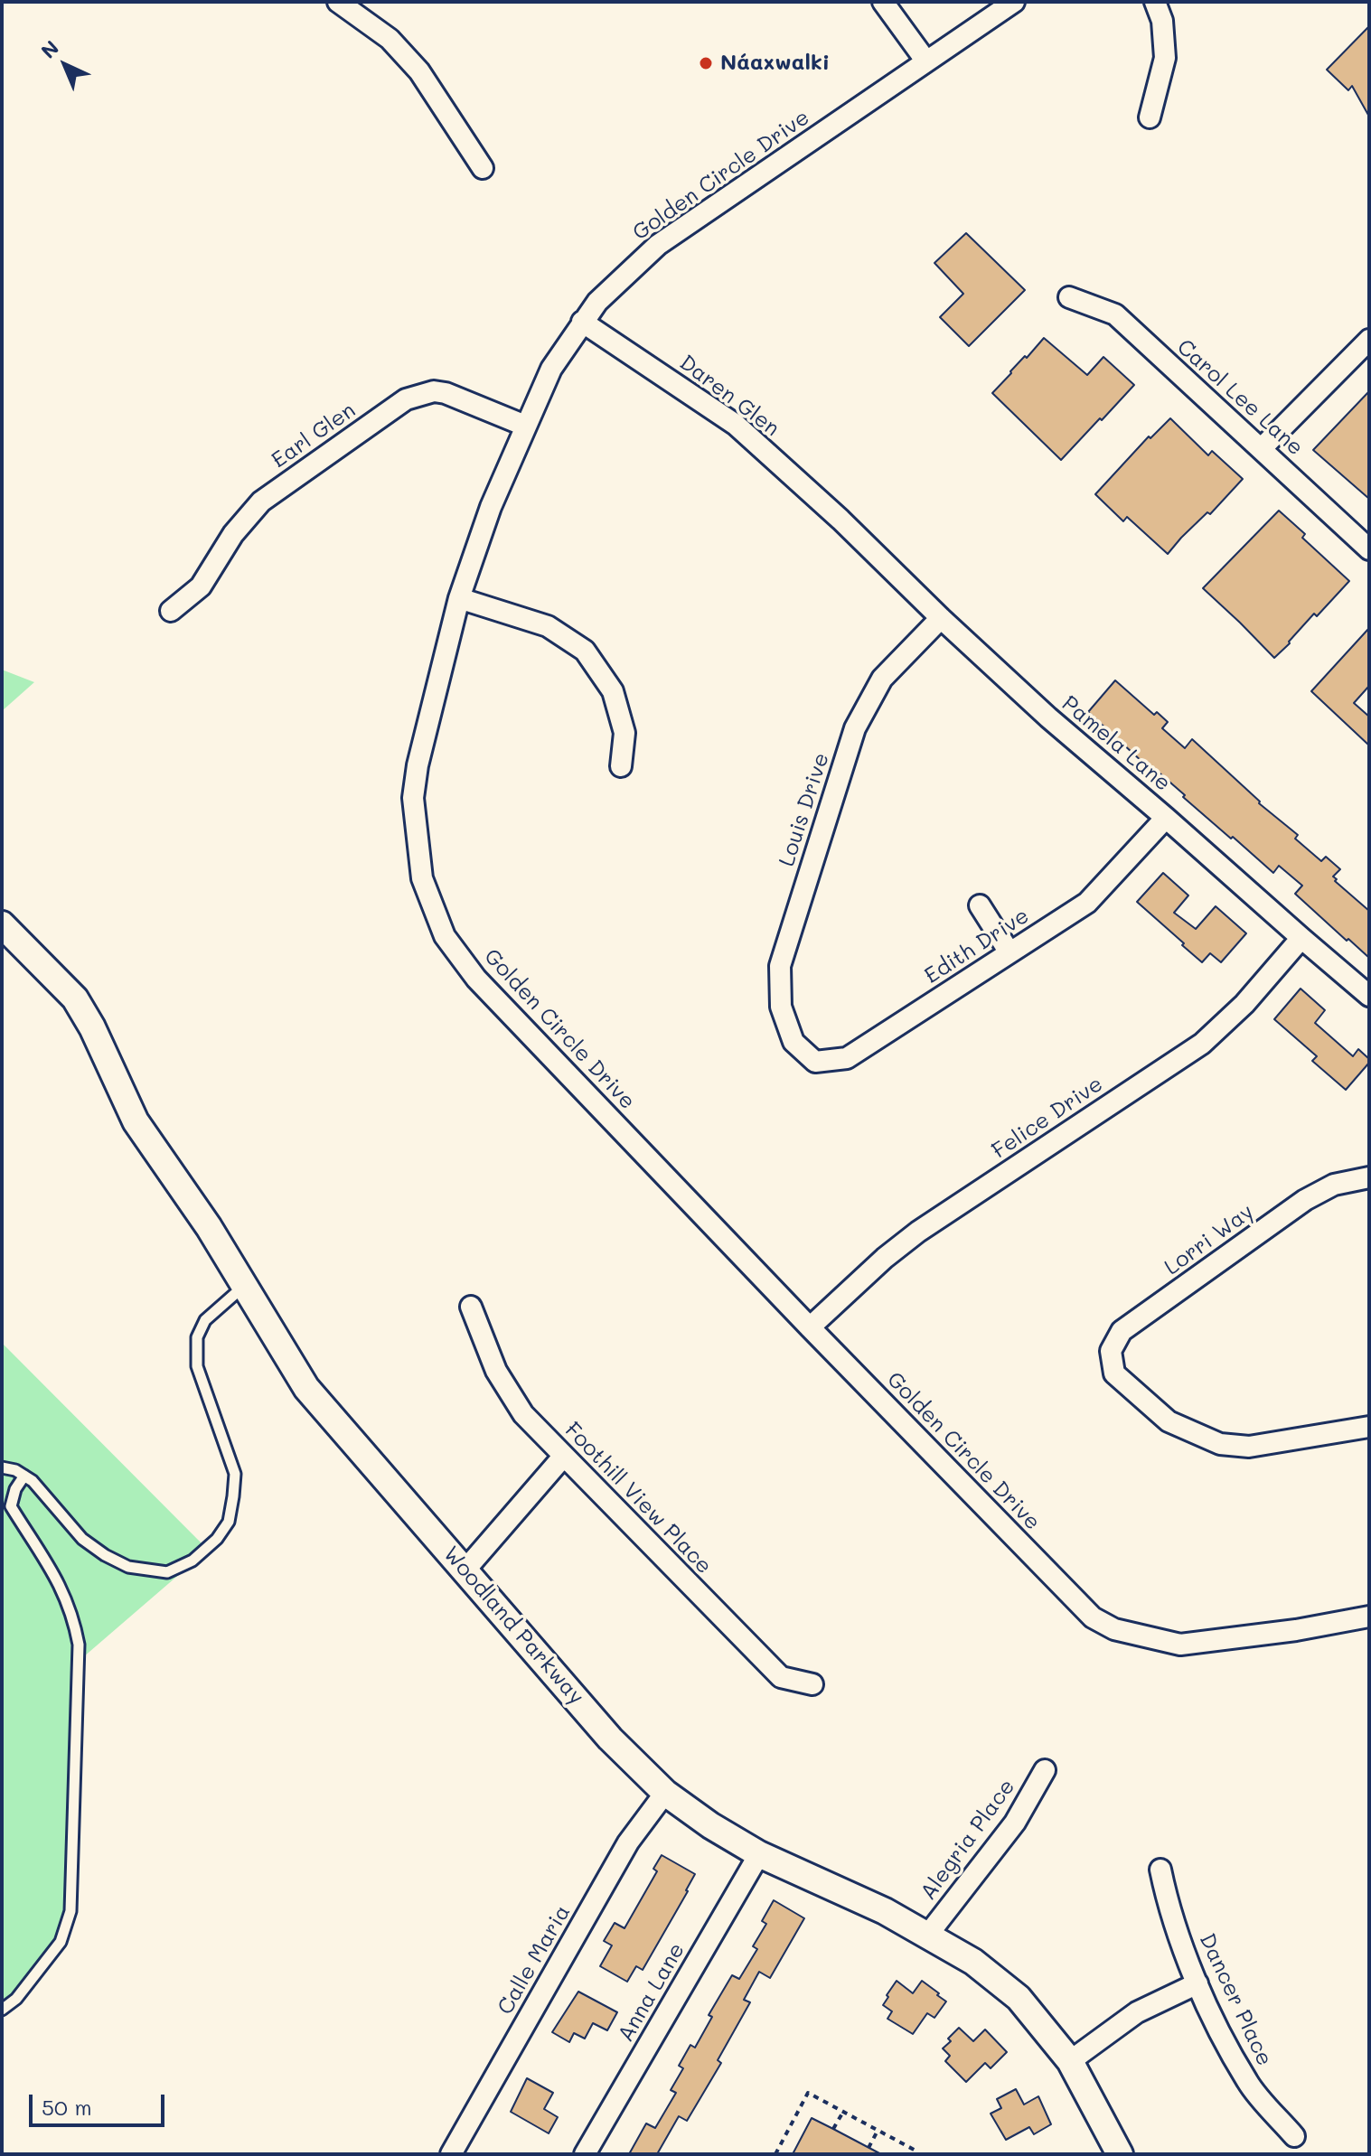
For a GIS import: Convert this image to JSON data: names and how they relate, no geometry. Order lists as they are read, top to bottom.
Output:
{
  "streets": {
    "street": [
      "Golden Circle Drive",
      "Daren Glen",
      "Carol Lee Lane",
      "Earl Glen",
      "Pamela Lane",
      "Louis Drive",
      "Edith Drive",
      "Felice Drive",
      "Lorri Way",
      "Foothill View Place",
      "Woodland Parkway",
      "Alegria Place",
      "Calle Maria",
      "Anna Lane",
      "Dancer Place"
    ]
  },
  "crossings": [
    ["Golden Circle Drive", "Daren Glen"],
    ["Golden Circle Drive", "Earl Glen"],
    ["Golden Circle Drive", "Felice Drive"],
    ["Daren Glen", "Pamela Lane"],
    ["Pamela Lane", "Louis Drive"],
    ["Pamela Lane", "Edith Drive"],
    ["Pamela Lane", "Felice Drive"],
    ["Louis Drive", "Edith Drive"],
    ["Woodland Parkway", "Alegria Place"],
    ["Woodland Parkway", "Calle Maria"],
    ["Woodland Parkway", "Anna Lane"]
  ],
  "places": ["Náaxwalki"],
  "scale_bar": "50 m",
  "north": "top left"
}
